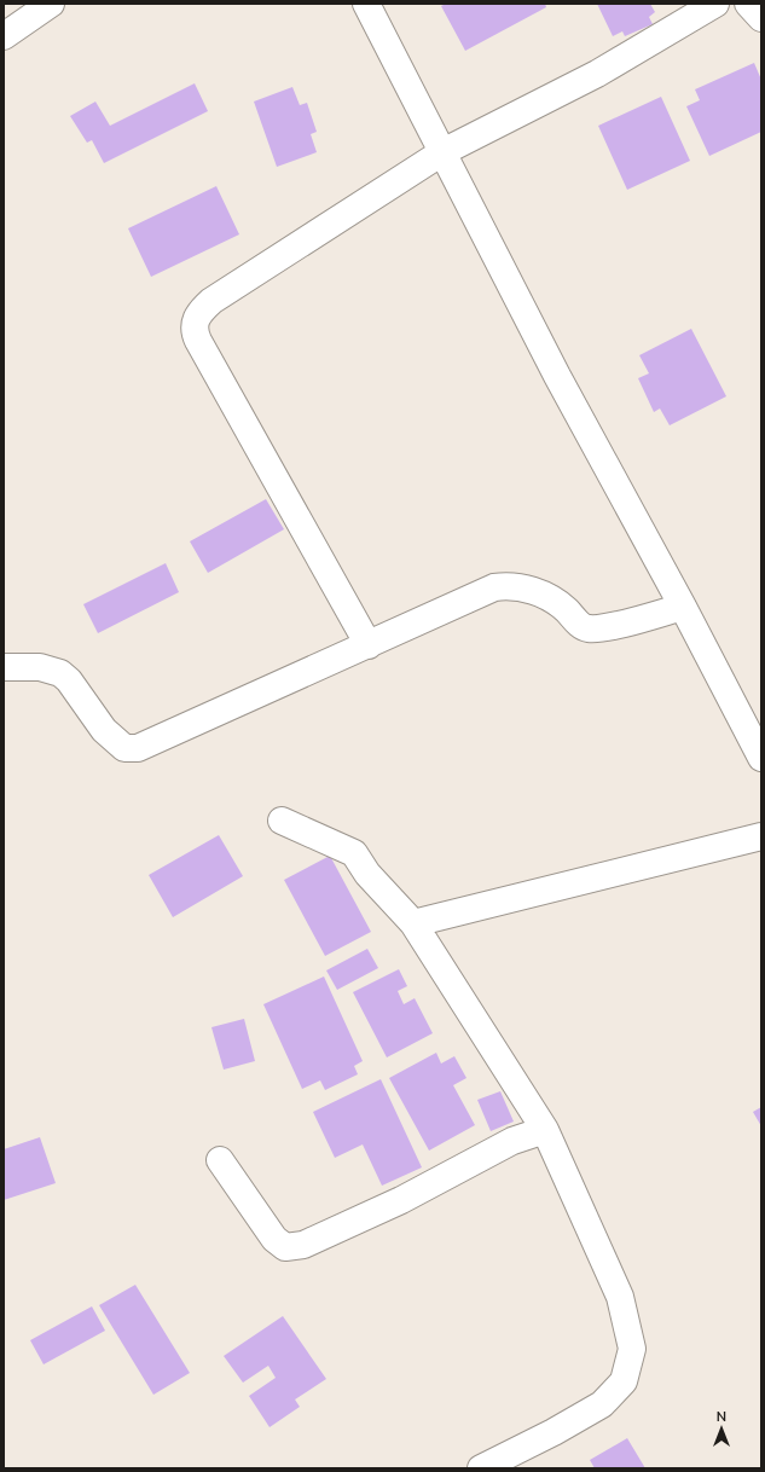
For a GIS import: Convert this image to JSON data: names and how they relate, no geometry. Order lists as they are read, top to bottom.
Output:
{
  "north": "top"
}
